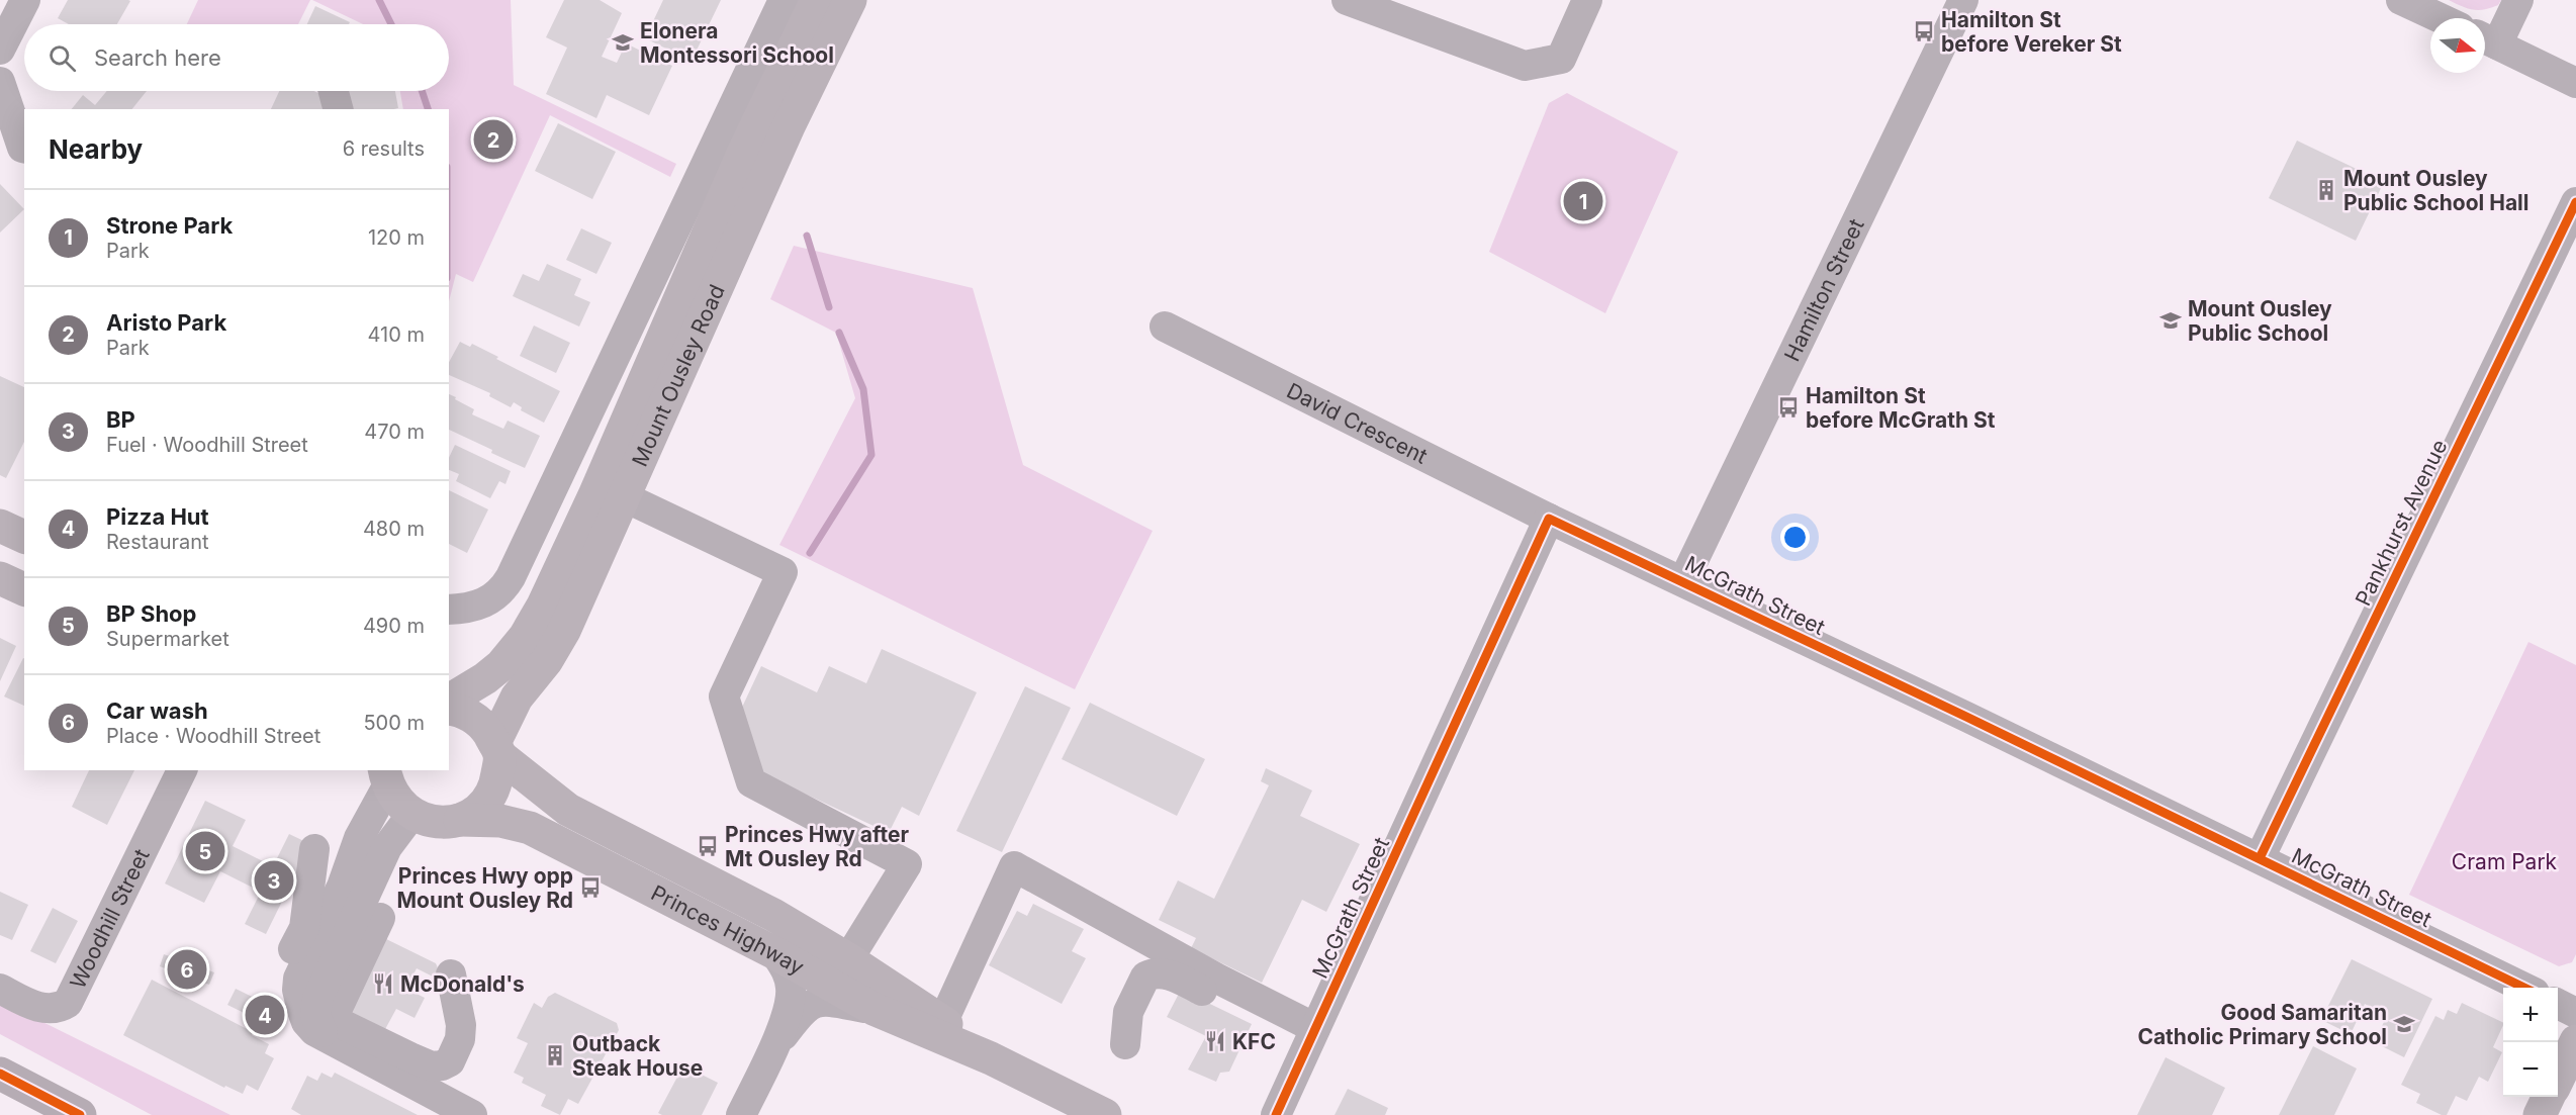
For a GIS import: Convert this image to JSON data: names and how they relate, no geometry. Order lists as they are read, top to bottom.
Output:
{
  "streets": {
    "main road": ["Mount Ousley Road", "Princes Highway"],
    "street": [
      "Hamilton Street",
      "David Crescent",
      "Pankhurst Avenue",
      "McGrath Street",
      "Woodhill Street"
    ]
  },
  "crossings": [
    ["Hamilton Street", "McGrath Street"],
    ["Mount Ousley Road", "Princes Highway"],
    ["David Crescent", "McGrath Street"],
    ["Pankhurst Avenue", "McGrath Street"]
  ],
  "parks": ["Cram Park"],
  "places": {
    "bus stop": [
      "Hamilton St before Vereker St",
      "Hamilton St before McGrath St",
      "Princes Hwy after Mt Ousley Rd",
      "Princes Hwy opp Mount Ousley Rd"
    ],
    "school or university": ["Elonera Montessori School", "Mount Ousley Public School", "Good Samaritan Catholic Primary School"],
    "building": ["Mount Ousley Public School Hall", "Outback Steak House"],
    "restaurant": ["McDonald's", "KFC"]
  },
  "north": "right",
  "page": {
    "search": "Search here",
    "heading": ["Nearby", "6 results"],
    "pins": [
      "2",
      "1",
      "5",
      "3",
      "6",
      "4"
    ],
    "list": [
      {
        "mark": "1",
        "name": "Strone Park",
        "note": "Park",
        "value": "120 m"
      },
      {
        "mark": "2",
        "name": "Aristo Park",
        "note": "Park",
        "value": "410 m"
      },
      {
        "mark": "3",
        "name": "BP",
        "note": "Fuel · Woodhill Street",
        "value": "470 m"
      },
      {
        "mark": "4",
        "name": "Pizza Hut",
        "note": "Restaurant",
        "value": "480 m"
      },
      {
        "mark": "5",
        "name": "BP Shop",
        "note": "Supermarket",
        "value": "490 m"
      },
      {
        "mark": "6",
        "name": "Car wash",
        "note": "Place · Woodhill Street",
        "value": "500 m"
      }
    ],
    "map_buttons": ["+", "−"]
  }
}
